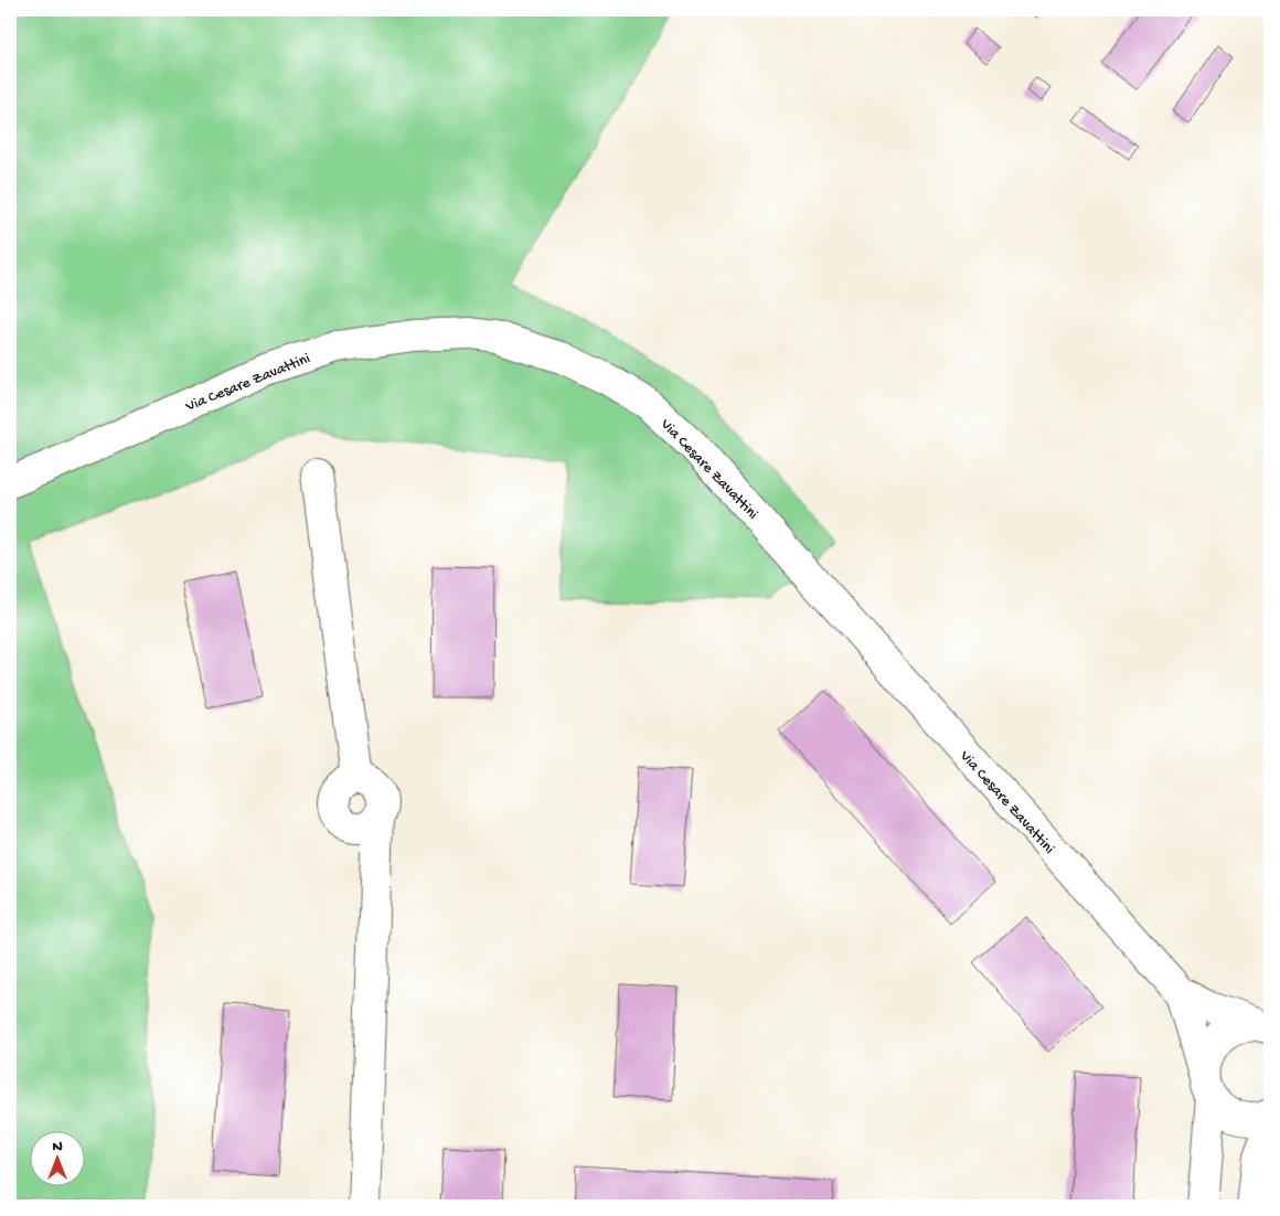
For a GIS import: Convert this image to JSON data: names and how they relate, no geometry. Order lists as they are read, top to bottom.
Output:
{
  "streets": {
    "street": ["Via Cesare Zavattini"]
  },
  "north": "top"
}
